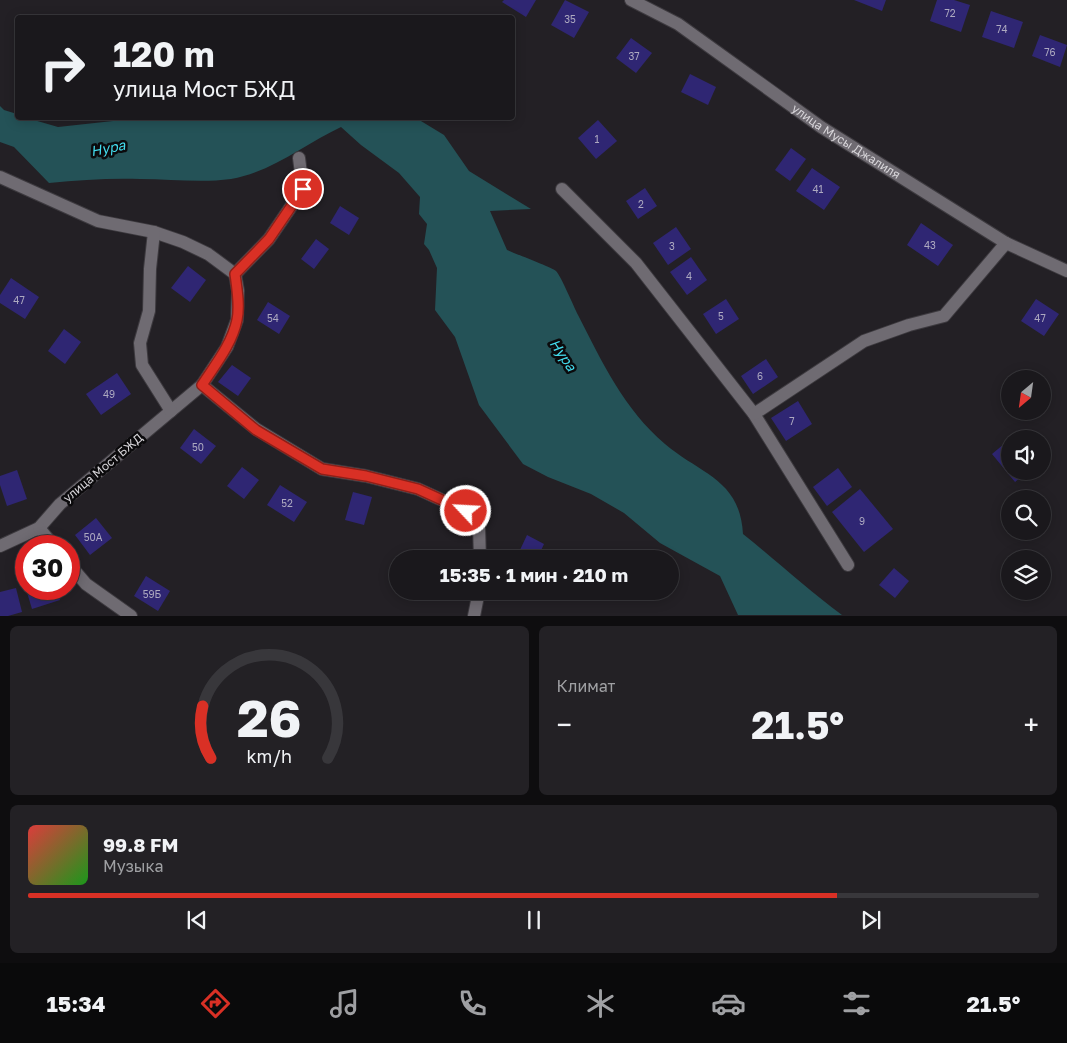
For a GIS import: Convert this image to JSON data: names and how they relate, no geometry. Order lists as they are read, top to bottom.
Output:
{
  "streets": {
    "street": ["улица Мусы Джалиля", "улица Мост БЖД"]
  },
  "water": ["Нура"],
  "house_numbers": [
    "72",
    "35",
    "74",
    "76",
    "37",
    "1",
    "41",
    "2",
    "43",
    "3",
    "4",
    "47",
    "5",
    "54",
    "47",
    "6",
    "49",
    "7",
    "50",
    "52",
    "9",
    "50А",
    "59Б"
  ],
  "north": "bottom left",
  "page": {
    "turn": ["120 m", "улица Мост БЖД"],
    "limit": "30",
    "trip": "15:35 · 1 мин · 210 m",
    "tile": "Климат",
    "heat": ["−", "21.5°", "+"],
    "song": ["99.8 FM", "Музыка"],
    "tabs": ["15:34", "21.5°"],
    "gauge": ["26", "km/h"]
  }
}
